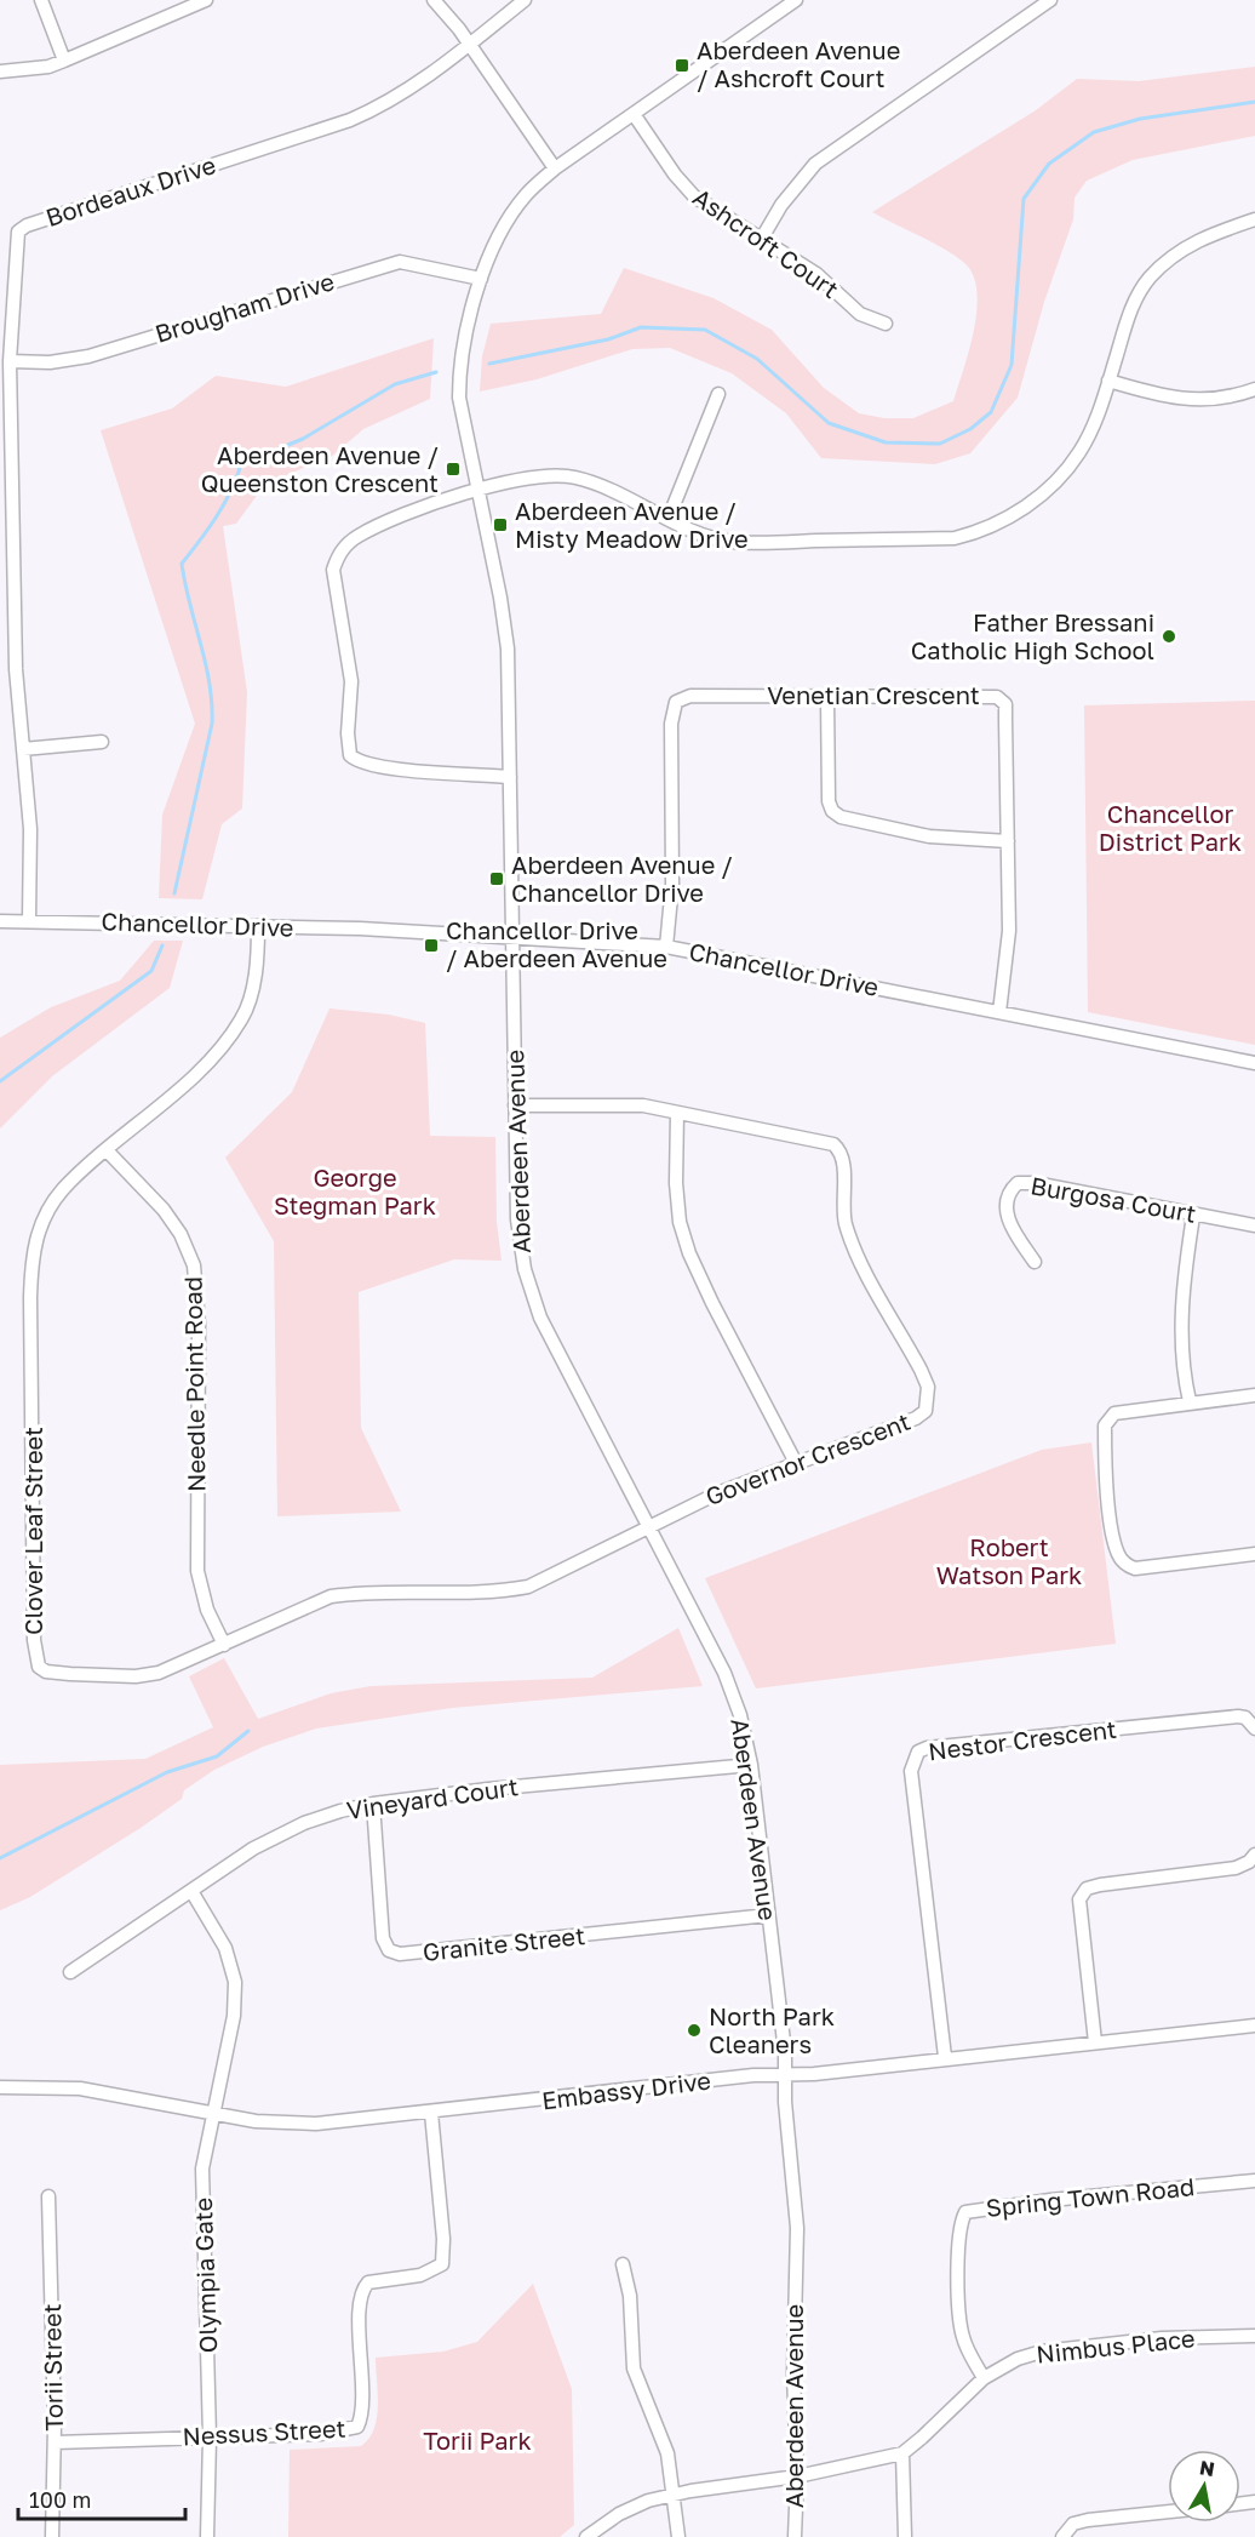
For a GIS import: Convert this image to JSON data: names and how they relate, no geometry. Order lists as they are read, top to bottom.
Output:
{
  "streets": {
    "street": [
      "Bordeaux Drive",
      "Ashcroft Court",
      "Brougham Drive",
      "Venetian Crescent",
      "Chancellor Drive",
      "Aberdeen Avenue",
      "Burgosa Court",
      "Needle Point Road",
      "Governor Crescent",
      "Clover Leaf Street",
      "Nestor Crescent",
      "Vineyard Court",
      "Granite Street",
      "Embassy Drive",
      "Spring Town Road",
      "Olympia Gate",
      "Nimbus Place",
      "Torii Street",
      "Nessus Street"
    ]
  },
  "crossings": [
    ["Bordeaux Drive", "Brougham Drive"],
    ["Bordeaux Drive", "Chancellor Drive"],
    ["Ashcroft Court", "Aberdeen Avenue"],
    ["Brougham Drive", "Aberdeen Avenue"],
    ["Venetian Crescent", "Chancellor Drive"],
    ["Chancellor Drive", "Aberdeen Avenue"],
    ["Chancellor Drive", "Clover Leaf Street"],
    ["Aberdeen Avenue", "Governor Crescent"],
    ["Aberdeen Avenue", "Clover Leaf Street"],
    ["Aberdeen Avenue", "Vineyard Court"],
    ["Aberdeen Avenue", "Granite Street"],
    ["Aberdeen Avenue", "Embassy Drive"],
    ["Aberdeen Avenue", "Nimbus Place"],
    ["Needle Point Road", "Clover Leaf Street"],
    ["Governor Crescent", "Clover Leaf Street"],
    ["Nestor Crescent", "Embassy Drive"],
    ["Vineyard Court", "Granite Street"],
    ["Vineyard Court", "Olympia Gate"],
    ["Embassy Drive", "Olympia Gate"],
    ["Embassy Drive", "Nessus Street"],
    ["Spring Town Road", "Nimbus Place"],
    ["Olympia Gate", "Nessus Street"],
    ["Torii Street", "Nessus Street"]
  ],
  "parks": [
    "Chancellor District Park",
    "George Stegman Park",
    "Robert Watson Park",
    "Torii Park"
  ],
  "places": {
    "transit": [
      "Aberdeen Avenue / Ashcroft Court",
      "Aberdeen Avenue / Queenston Crescent",
      "Aberdeen Avenue / Misty Meadow Drive",
      "Aberdeen Avenue / Chancellor Drive",
      "Chancellor Drive / Aberdeen Avenue"
    ],
    "other": ["Father Bressani Catholic High School", "North Park Cleaners"]
  },
  "scale_bar": "100 m",
  "north": "top"
}
